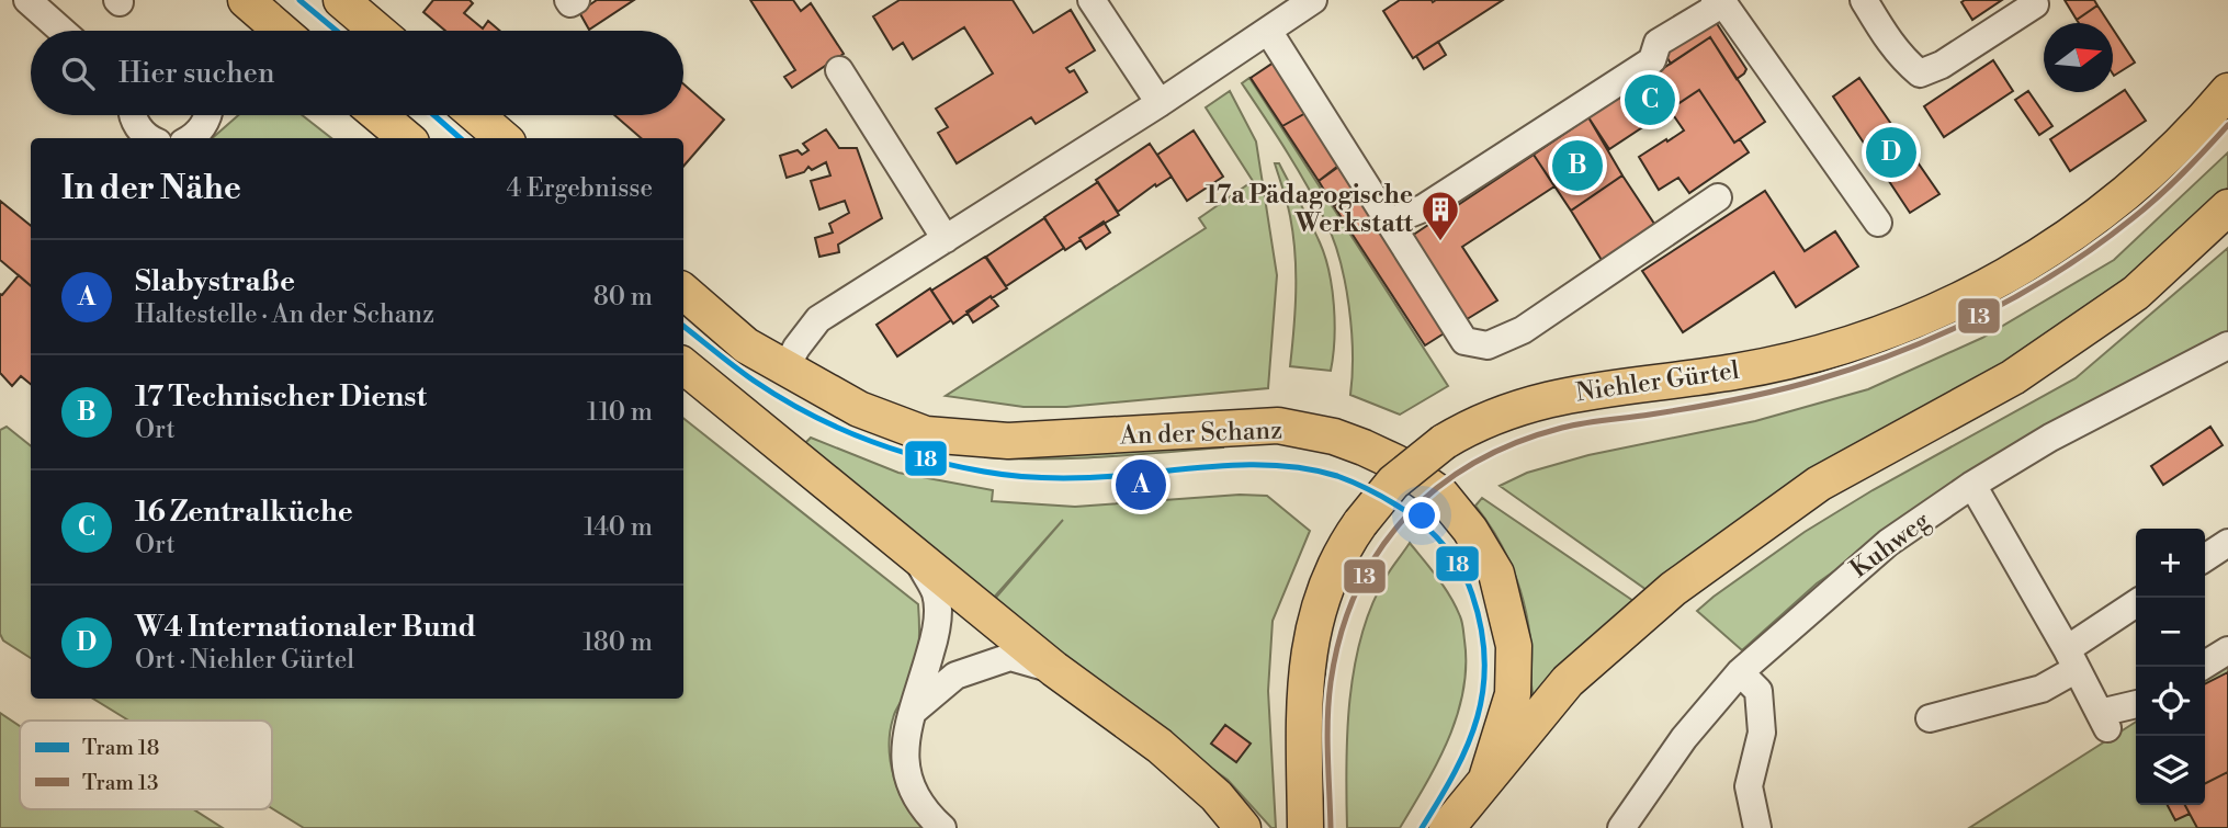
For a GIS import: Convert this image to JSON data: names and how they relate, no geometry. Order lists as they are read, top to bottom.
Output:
{
  "streets": {
    "main road": ["Niehler Gürtel", "An der Schanz"],
    "street": ["Kuhweg"]
  },
  "places": {
    "building": ["17a Pädagogische Werkstatt"]
  },
  "lines": ["tram line 18", "tram line 13"],
  "legend": ["Tram 18", "Tram 13"],
  "north": "right",
  "page": {
    "search": "Hier suchen",
    "pins": [
      "C",
      "D",
      "B",
      "A"
    ],
    "heading": ["In der Nähe", "4 Ergebnisse"],
    "list": [
      {
        "mark": "A",
        "name": "Slabystraße",
        "note": "Haltestelle · An der Schanz",
        "value": "80 m"
      },
      {
        "mark": "B",
        "name": "17 Technischer Dienst",
        "note": "Ort",
        "value": "110 m"
      },
      {
        "mark": "C",
        "name": "16 Zentralküche",
        "note": "Ort",
        "value": "140 m"
      },
      {
        "mark": "D",
        "name": "W4 Internationaler Bund",
        "note": "Ort · Niehler Gürtel",
        "value": "180 m"
      }
    ],
    "map_buttons": ["+", "−"]
  }
}
